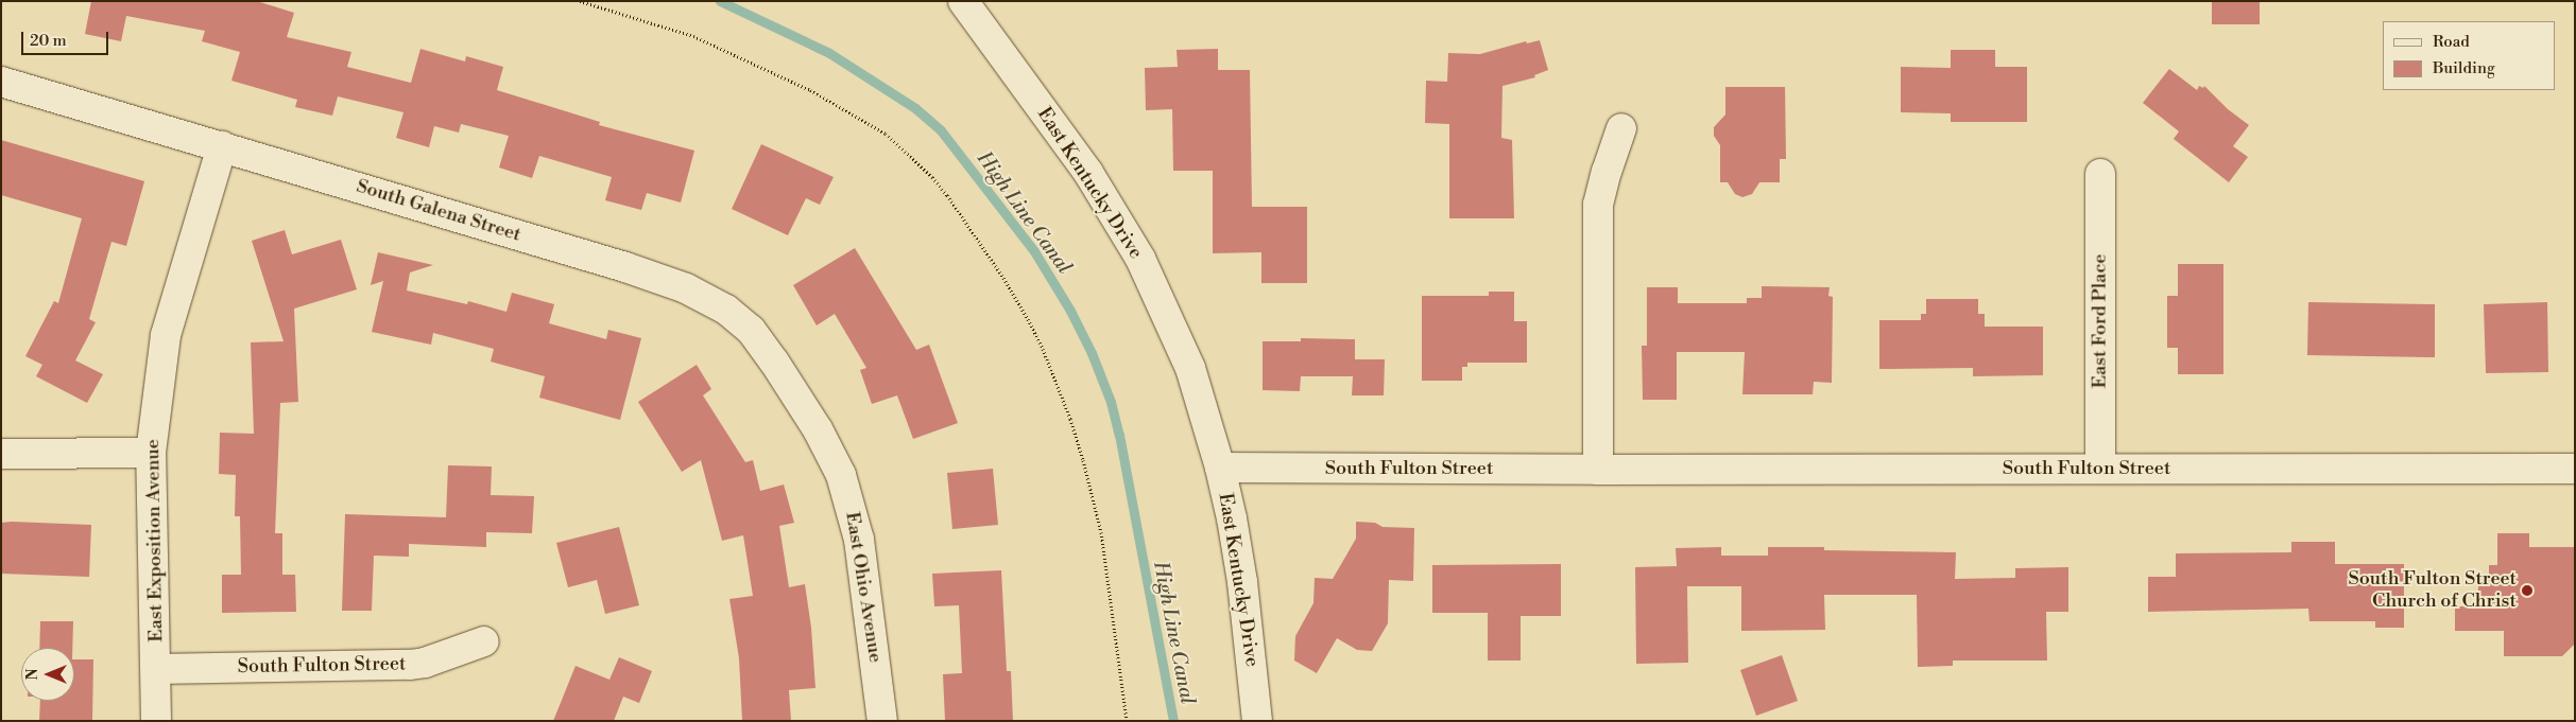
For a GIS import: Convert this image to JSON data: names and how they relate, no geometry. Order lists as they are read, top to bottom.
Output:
{
  "streets": {
    "street": [
      "East Kentucky Drive",
      "South Galena Street",
      "East Ford Place",
      "South Fulton Street",
      "East Exposition Avenue",
      "East Ohio Avenue"
    ]
  },
  "crossings": [
    ["East Kentucky Drive", "South Fulton Street"],
    ["South Galena Street", "East Exposition Avenue"],
    ["South Galena Street", "East Ohio Avenue"],
    ["East Ford Place", "South Fulton Street"],
    ["South Fulton Street", "East Exposition Avenue"]
  ],
  "water": ["High Line Canal"],
  "places": ["South Fulton Street Church of Christ"],
  "legend": ["Road", "Building"],
  "scale_bar": "20 m",
  "north": "left"
}
